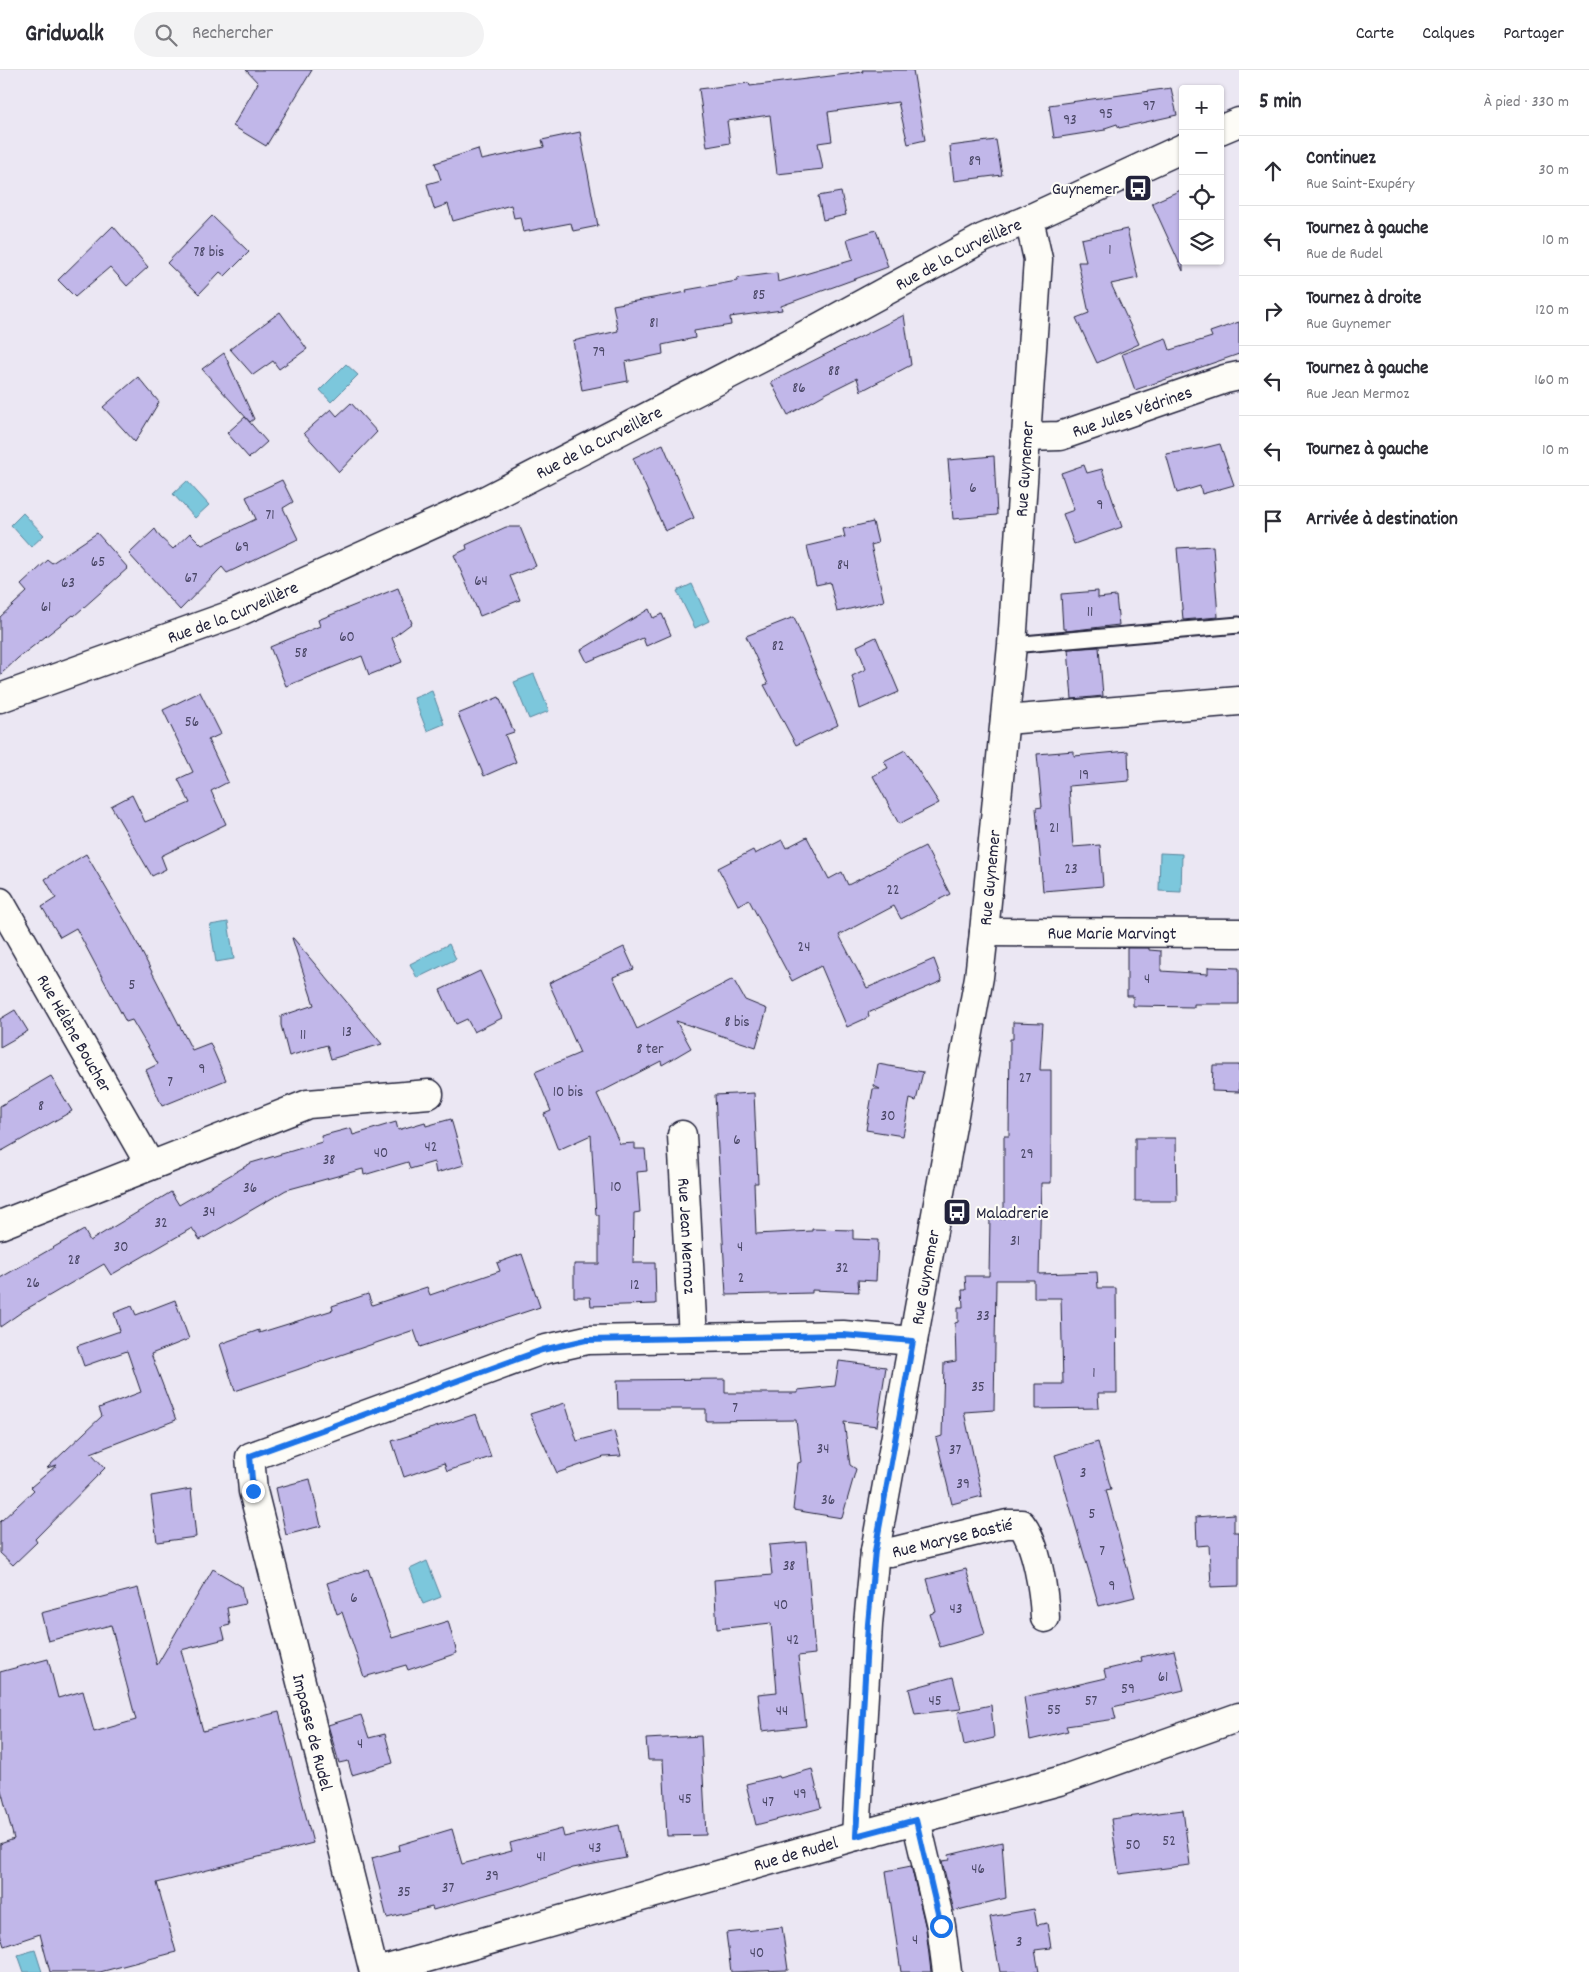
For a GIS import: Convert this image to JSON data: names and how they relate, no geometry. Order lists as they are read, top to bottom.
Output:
{
  "streets": {
    "street": [
      "Rue de la Curveillère",
      "Rue Jules Védrines",
      "Rue Guynemer",
      "Rue Marie Marvingt",
      "Rue Hélène Boucher",
      "Rue Jean Mermoz",
      "Rue Maryse Bastié",
      "Impasse de Rudel",
      "Rue de Rudel"
    ]
  },
  "crossings": [
    ["Rue de la Curveillère", "Rue Guynemer"],
    ["Rue Jules Védrines", "Rue Guynemer"],
    ["Rue Guynemer", "Rue Marie Marvingt"],
    ["Rue Guynemer", "Rue Maryse Bastié"],
    ["Rue Guynemer", "Rue de Rudel"],
    ["Rue Jean Mermoz", "Impasse de Rudel"],
    ["Impasse de Rudel", "Rue de Rudel"]
  ],
  "places": {
    "bus stop": ["Guynemer", "Maladrerie"]
  },
  "house_numbers": [
    "97",
    "95",
    "93",
    "89",
    "1",
    "78 bis",
    "85",
    "81",
    "79",
    "88",
    "86",
    "6",
    "9",
    "71",
    "69",
    "65",
    "84",
    "67",
    "64",
    "63",
    "61",
    "11",
    "60",
    "82",
    "58",
    "56",
    "19",
    "21",
    "23",
    "22",
    "24",
    "4",
    "5",
    "8 bis",
    "13",
    "11",
    "8 ter",
    "9",
    "27",
    "7",
    "10 bis",
    "8",
    "30",
    "6",
    "42",
    "40",
    "29",
    "38",
    "10",
    "36",
    "34",
    "32",
    "31",
    "30",
    "4",
    "28",
    "32",
    "2",
    "26",
    "12",
    "33",
    "1",
    "35",
    "7",
    "34",
    "37",
    "3",
    "39",
    "36",
    "5",
    "7",
    "38",
    "9",
    "6",
    "40",
    "43",
    "42",
    "61",
    "59",
    "45",
    "57",
    "55",
    "44",
    "4",
    "49",
    "45",
    "47",
    "52",
    "50",
    "43",
    "41",
    "46",
    "39",
    "37",
    "35",
    "4",
    "3",
    "40"
  ],
  "page": {
    "header": "Gridwalk",
    "search": "Rechercher",
    "nav": ["Carte", "Calques", "Partager"],
    "heading": ["5 min", "À pied · 330 m"],
    "map_buttons": ["+", "−"],
    "list": [
      ["Continuez", "Rue Saint-Exupéry", "30 m"],
      ["Tournez à gauche", "Rue de Rudel", "10 m"],
      ["Tournez à droite", "Rue Guynemer", "120 m"],
      ["Tournez à gauche", "Rue Jean Mermoz", "160 m"],
      ["Tournez à gauche", "10 m"],
      "Arrivée à destination"
    ]
  }
}
